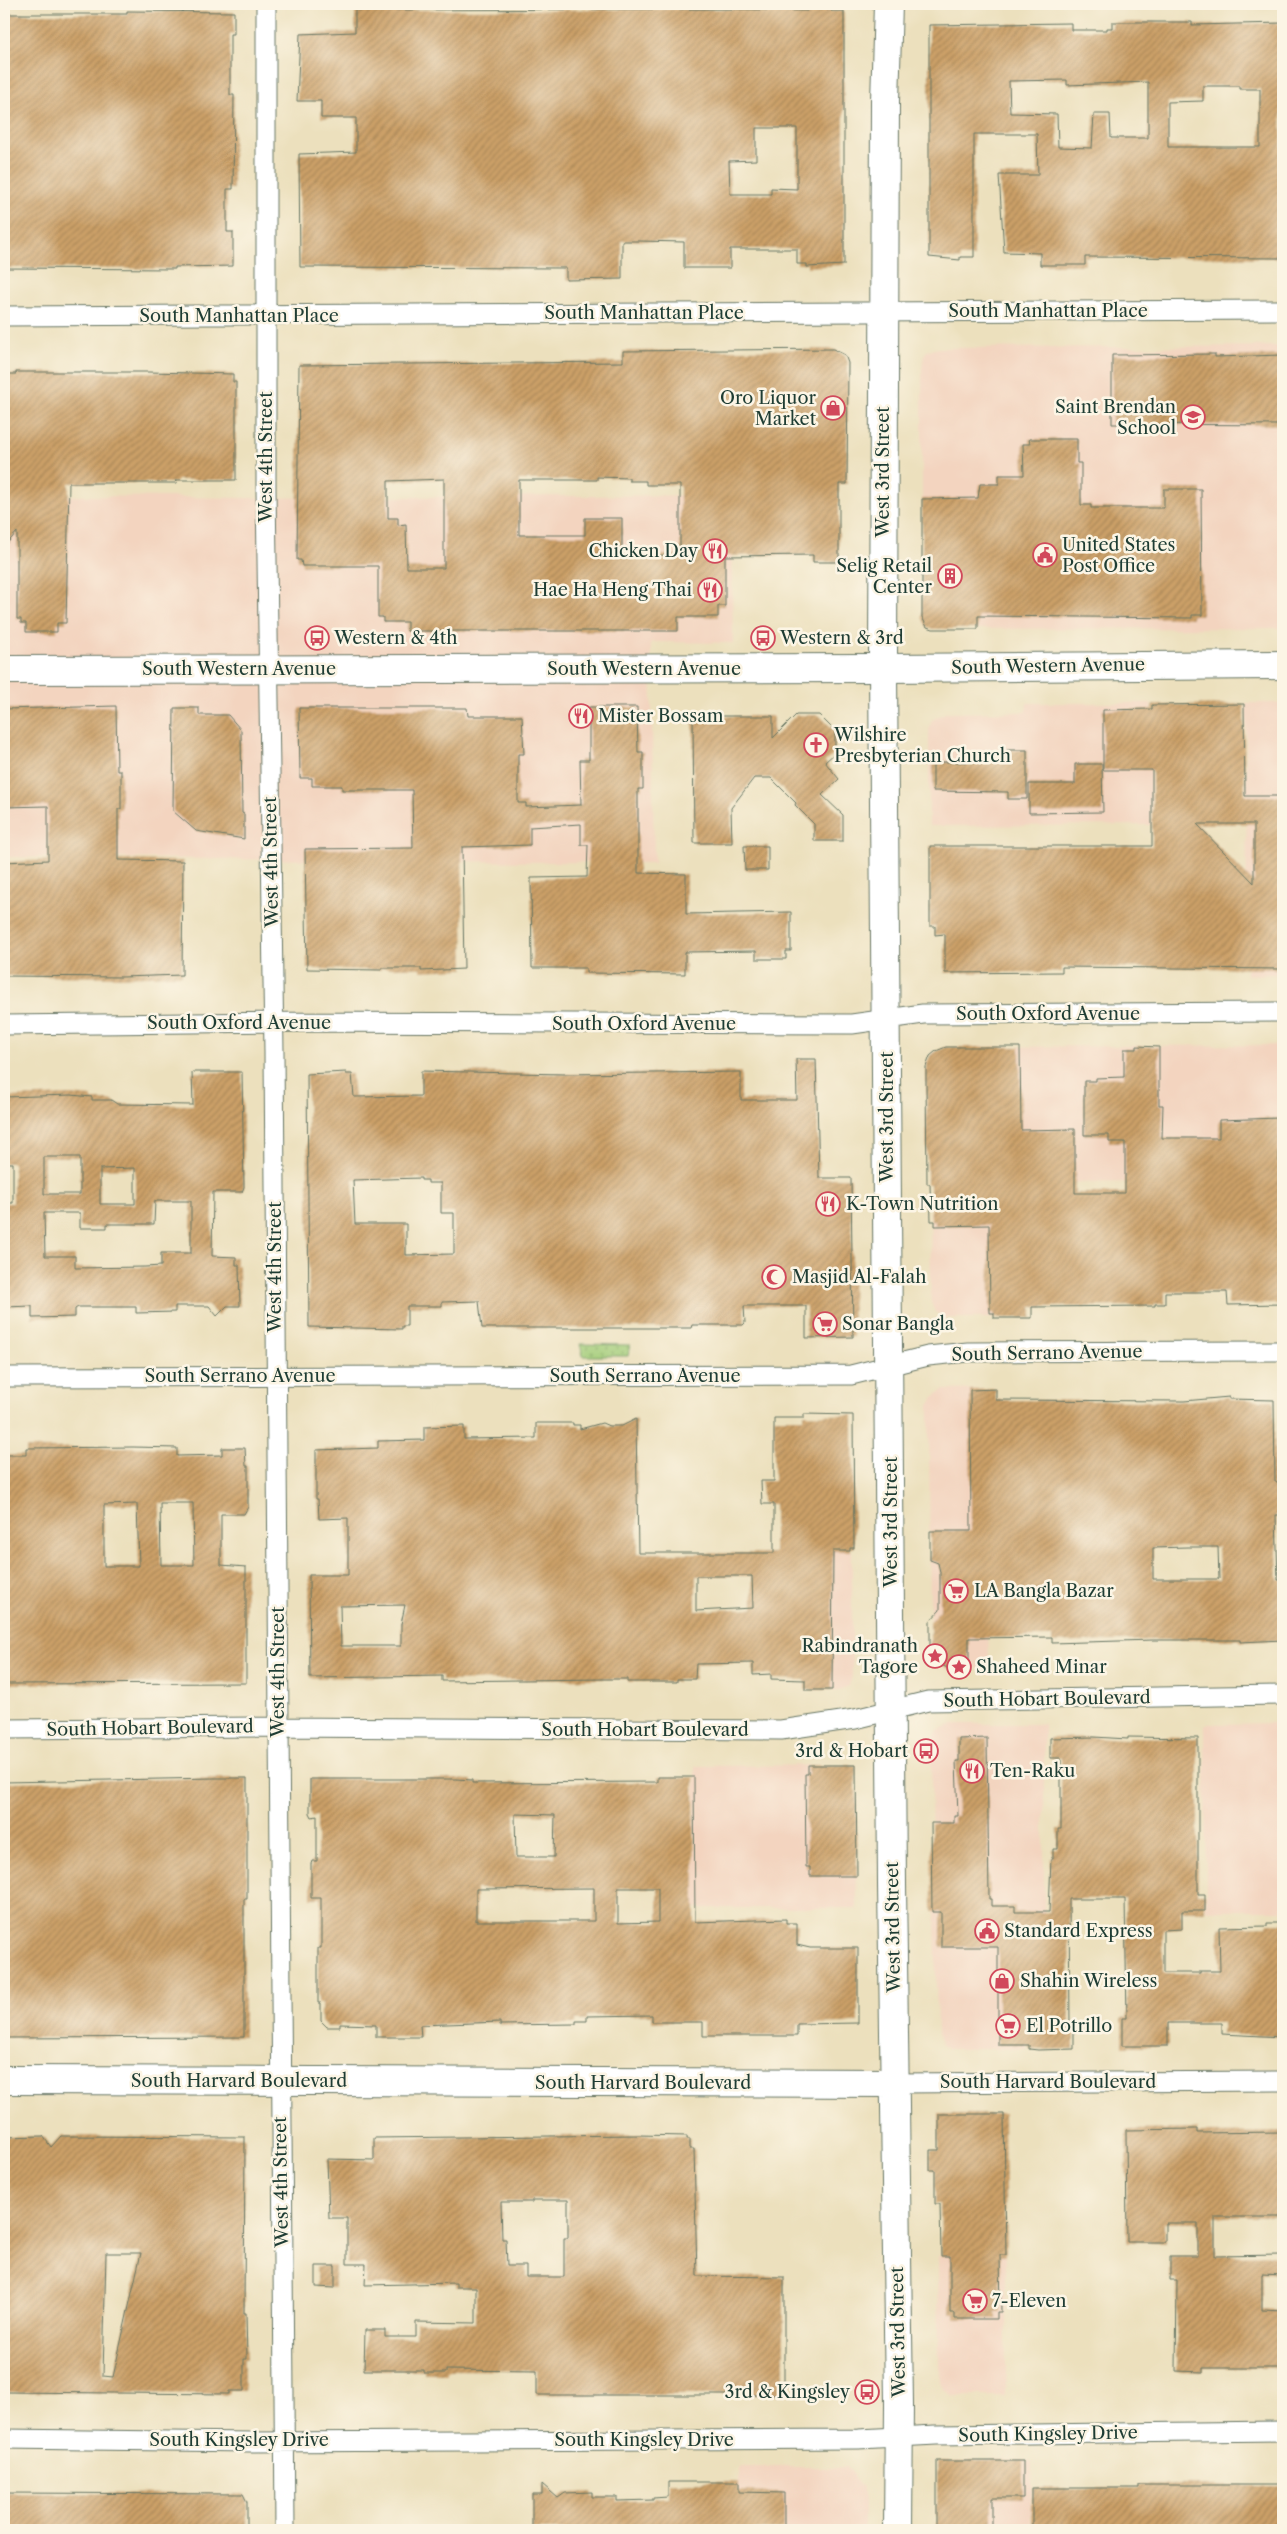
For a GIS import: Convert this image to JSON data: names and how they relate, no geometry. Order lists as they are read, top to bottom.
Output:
{
  "streets": {
    "main road": ["West 3rd Street", "South Western Avenue", "South Harvard Boulevard"],
    "street": [
      "South Manhattan Place",
      "West 4th Street",
      "South Oxford Avenue",
      "South Serrano Avenue",
      "South Hobart Boulevard",
      "South Kingsley Drive"
    ]
  },
  "crossings": [
    ["South Manhattan Place", "West 4th Street"],
    ["South Manhattan Place", "West 3rd Street"],
    ["West 4th Street", "South Western Avenue"],
    ["West 4th Street", "South Oxford Avenue"],
    ["West 4th Street", "South Serrano Avenue"],
    ["West 4th Street", "South Hobart Boulevard"],
    ["West 4th Street", "South Harvard Boulevard"],
    ["West 4th Street", "South Kingsley Drive"],
    ["West 3rd Street", "South Western Avenue"],
    ["West 3rd Street", "South Oxford Avenue"],
    ["West 3rd Street", "South Serrano Avenue"],
    ["West 3rd Street", "South Hobart Boulevard"],
    ["West 3rd Street", "South Harvard Boulevard"],
    ["West 3rd Street", "South Kingsley Drive"]
  ],
  "places": {
    "shop": ["Oro Liquor Market", "Shahin Wireless"],
    "school or university": ["Saint Brendan School"],
    "restaurant": [
      "Chicken Day",
      "Hae Ha Heng Thai",
      "Mister Bossam",
      "K-Town Nutrition",
      "Ten-Raku"
    ],
    "public building": ["United States Post Office", "Standard Express"],
    "building": ["Selig Retail Center"],
    "bus stop": [
      "Western & 4th",
      "Western & 3rd",
      "3rd & Hobart",
      "3rd & Kingsley"
    ],
    "church": ["Wilshire Presbyterian Church"],
    "mosque": ["Masjid Al-Falah"],
    "supermarket": [
      "Sonar Bangla",
      "LA Bangla Bazar",
      "El Potrillo",
      "7-Eleven"
    ],
    "place": ["Rabindranath Tagore", "Shaheed Minar"]
  }
}
